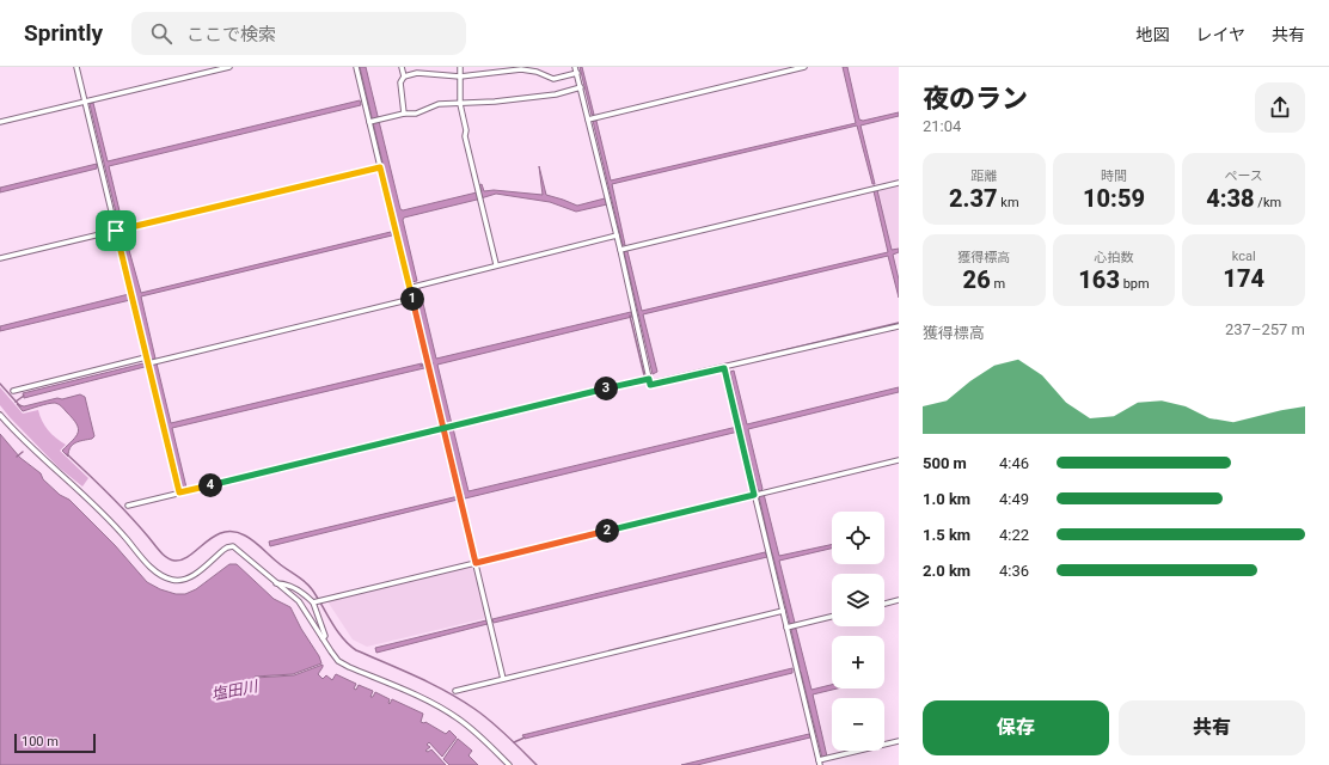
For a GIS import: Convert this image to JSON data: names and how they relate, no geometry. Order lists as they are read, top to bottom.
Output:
{
  "water": ["塩田川"],
  "scale_bar": "100 m",
  "page": {
    "header": "Sprintly",
    "search": "ここで検索",
    "nav": ["地図", "レイヤ", "共有"],
    "heading": ["夜のラン", "21:04"],
    "stats": [
      ["距離", "2.37 km"],
      ["時間", "10:59"],
      ["ペース", "4:38 /km"],
      ["獲得標高", "26 m"],
      ["心拍数", "163 bpm"],
      ["kcal", "174"]
    ],
    "pins": [
      "1",
      "3",
      "4",
      "2"
    ],
    "chart": ["獲得標高", "237–257 m"],
    "list": [
      {
        "name": "500 m",
        "note": "4:46"
      },
      {
        "name": "1.0 km",
        "note": "4:49"
      },
      {
        "name": "1.5 km",
        "note": "4:22"
      },
      {
        "name": "2.0 km",
        "note": "4:36"
      }
    ],
    "map_buttons": ["+", "−"],
    "buttons": ["保存", "共有"],
    "scale": "100 m"
  }
}
